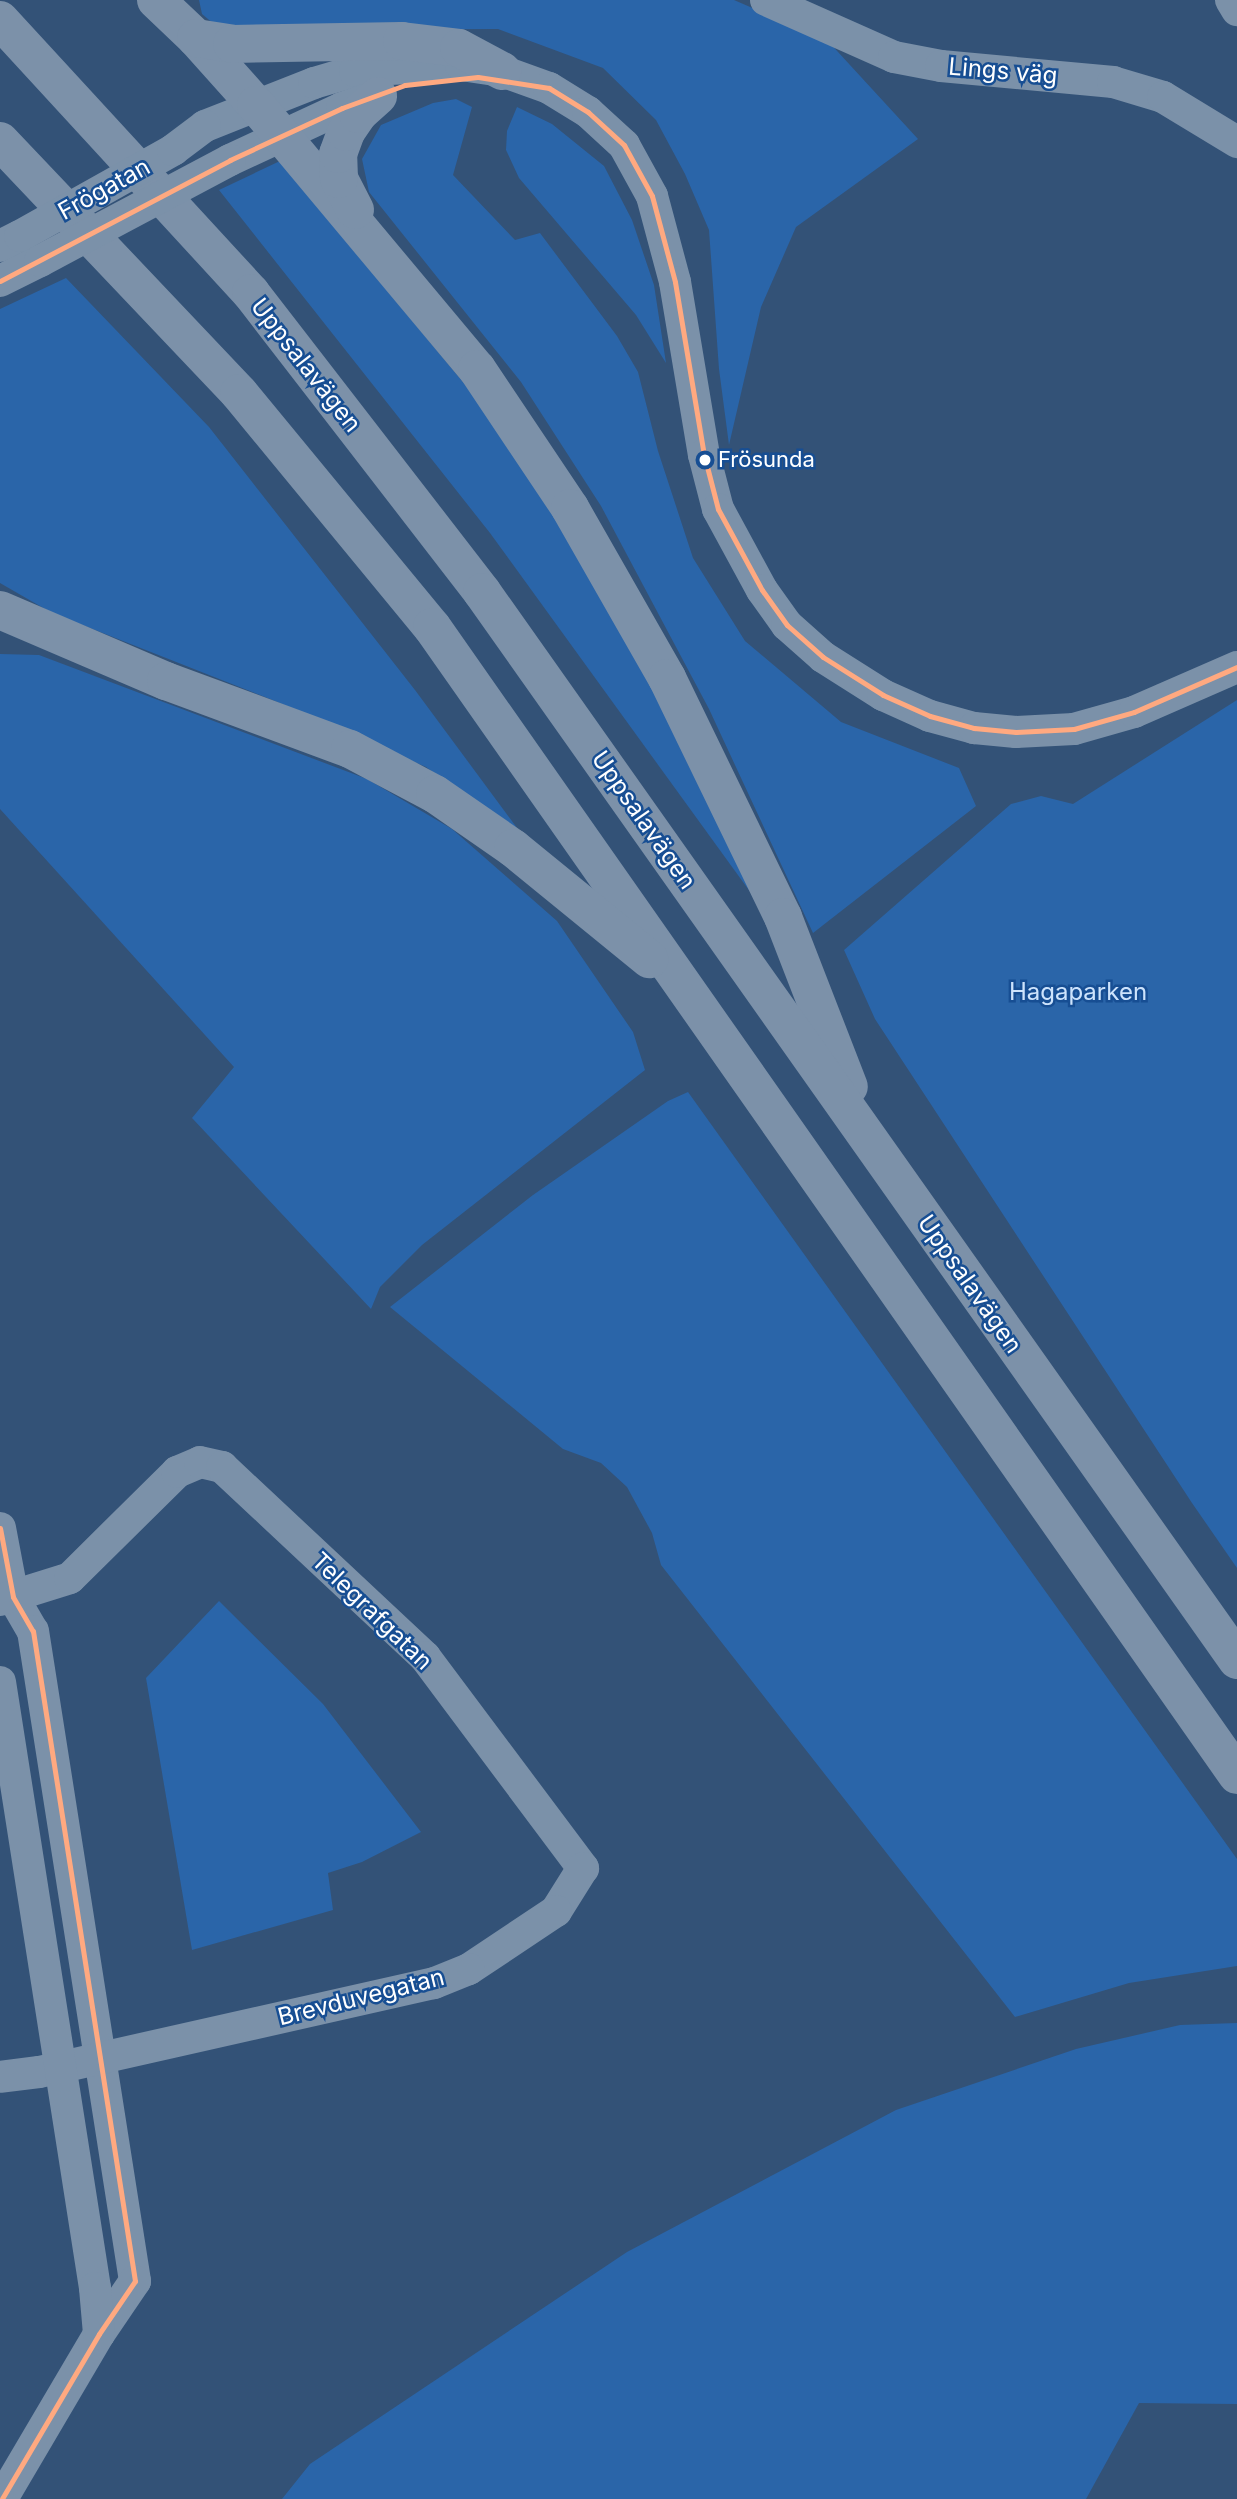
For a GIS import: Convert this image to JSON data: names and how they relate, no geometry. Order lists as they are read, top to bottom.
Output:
{
  "streets": {
    "highway": ["Uppsalavägen"],
    "street": [
      "Lings väg",
      "Frögatan",
      "Telegrafgatan",
      "Brevduvegatan"
    ]
  },
  "crossings": [
    ["Telegrafgatan", "Brevduvegatan"]
  ],
  "parks": ["Hagaparken"],
  "places": ["Frösunda"]
}
